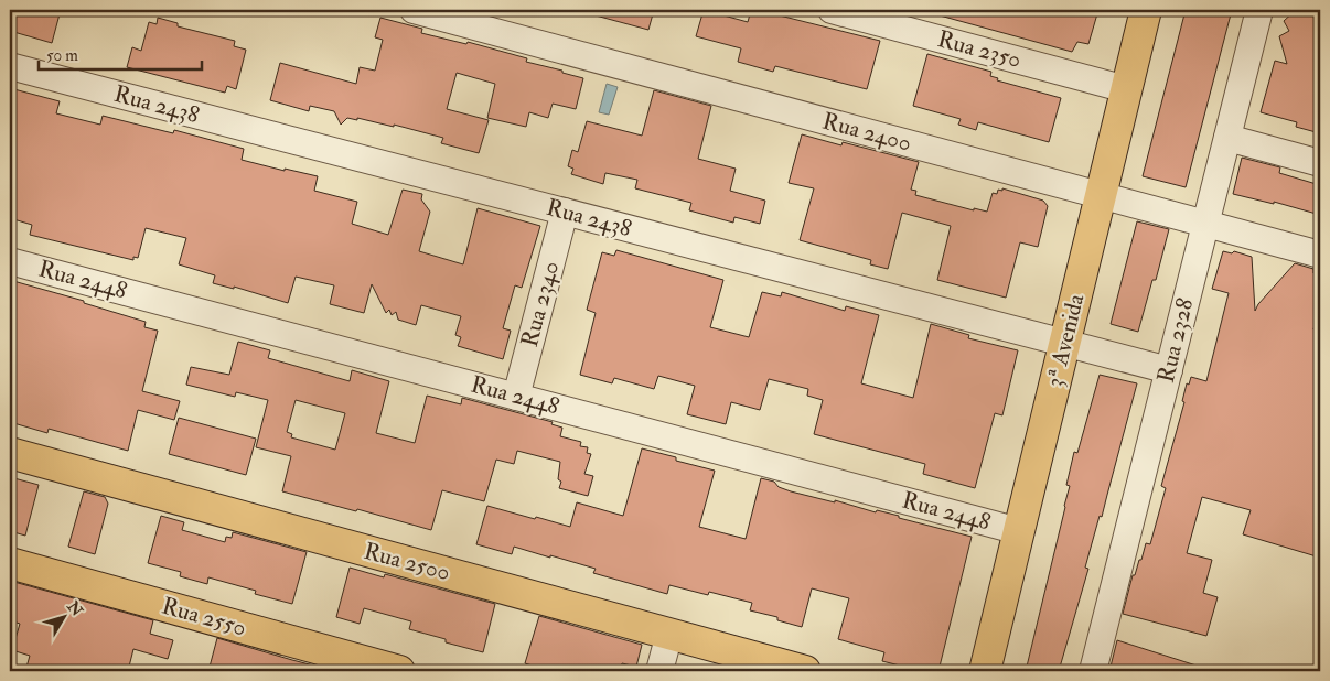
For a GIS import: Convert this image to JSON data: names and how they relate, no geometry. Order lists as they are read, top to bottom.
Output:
{
  "streets": {
    "main road": ["3ª Avenida", "Rua 2500", "Rua 2550"],
    "street": [
      "Rua 2350",
      "Rua 2438",
      "Rua 2400",
      "Rua 2448",
      "Rua 2340",
      "Rua 2328"
    ]
  },
  "crossings": [
    ["Rua 2350", "3ª Avenida"],
    ["Rua 2438", "Rua 2340"],
    ["Rua 2438", "3ª Avenida"],
    ["Rua 2438", "Rua 2328"],
    ["Rua 2400", "3ª Avenida"],
    ["Rua 2400", "Rua 2328"],
    ["Rua 2448", "Rua 2340"],
    ["Rua 2448", "3ª Avenida"]
  ],
  "scale_bar": "50 m",
  "north": "top right"
}
